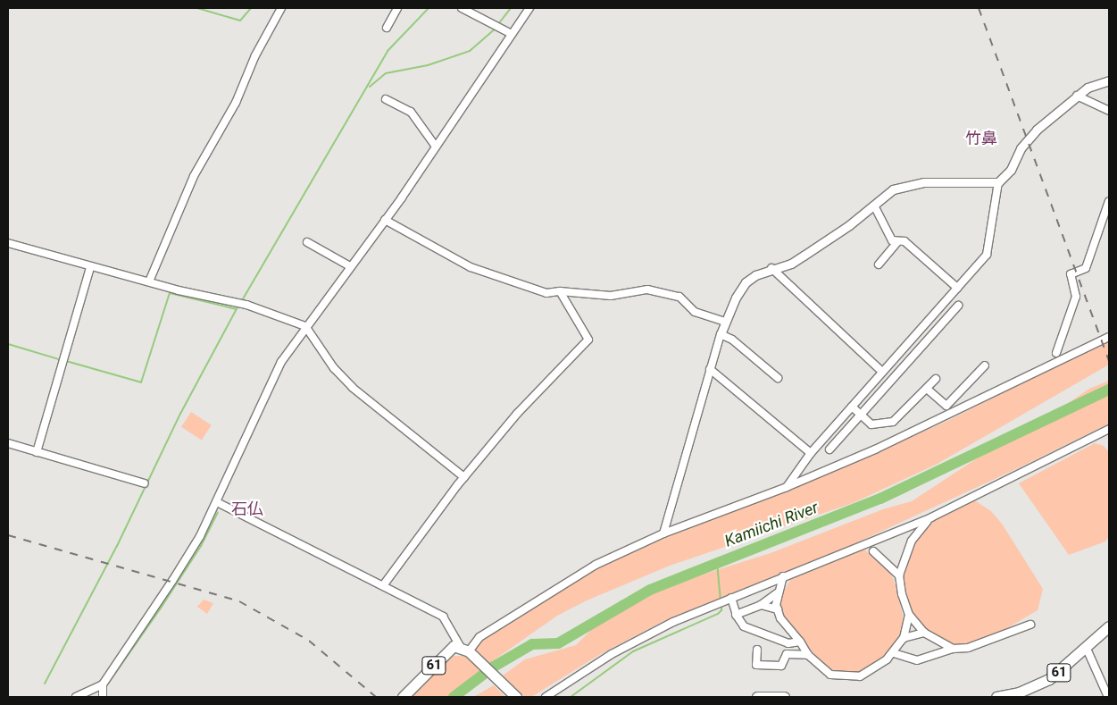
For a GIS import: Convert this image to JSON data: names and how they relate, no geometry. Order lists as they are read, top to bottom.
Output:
{
  "streets": {
    "main road": ["61"]
  },
  "districts": ["竹鼻", "石仏"],
  "water": ["Kamiichi River"]
}
